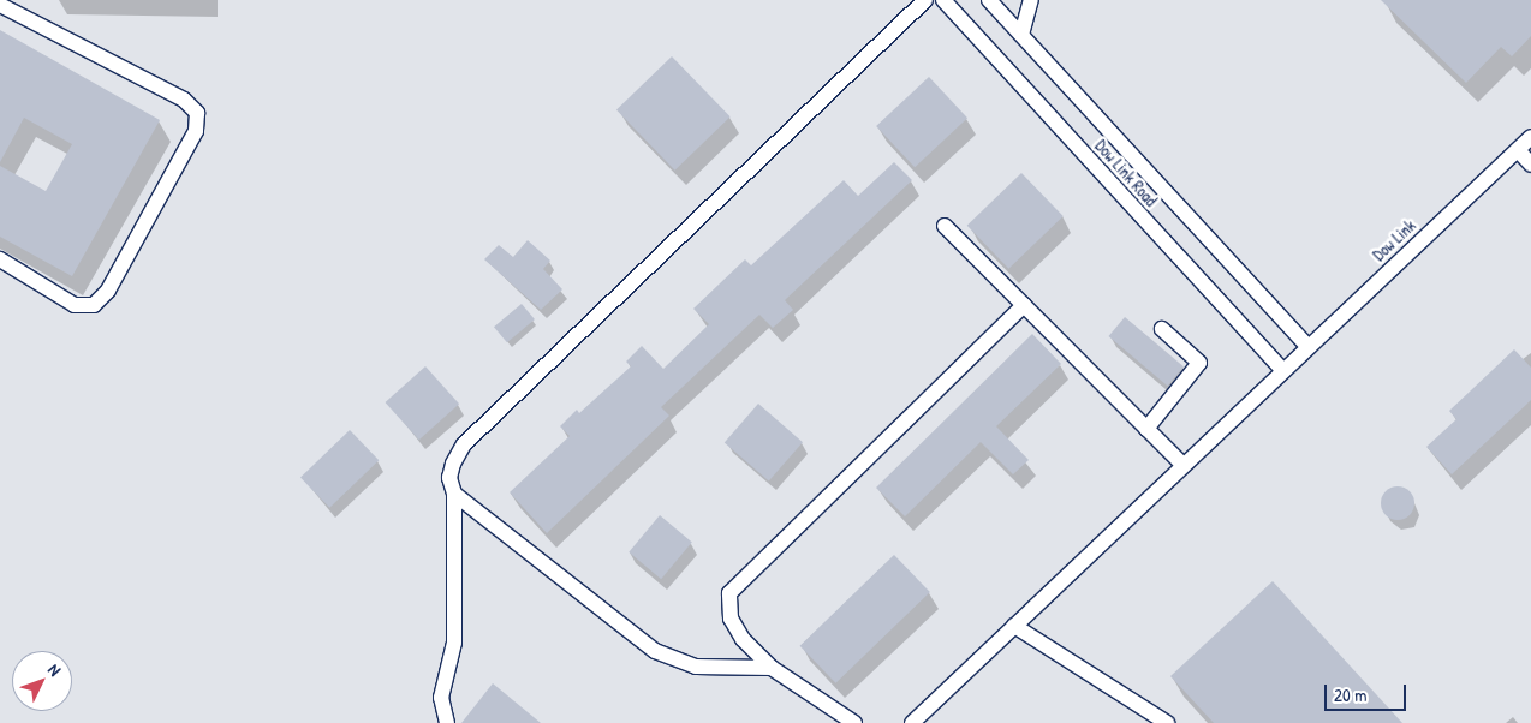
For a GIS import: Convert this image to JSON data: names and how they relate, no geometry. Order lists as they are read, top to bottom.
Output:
{
  "streets": {
    "lane": ["Dow Link Road", "Dow Link"]
  },
  "crossings": [
    ["Dow Link Road", "Dow Link"]
  ],
  "scale_bar": "20 m",
  "north": "top right"
}
